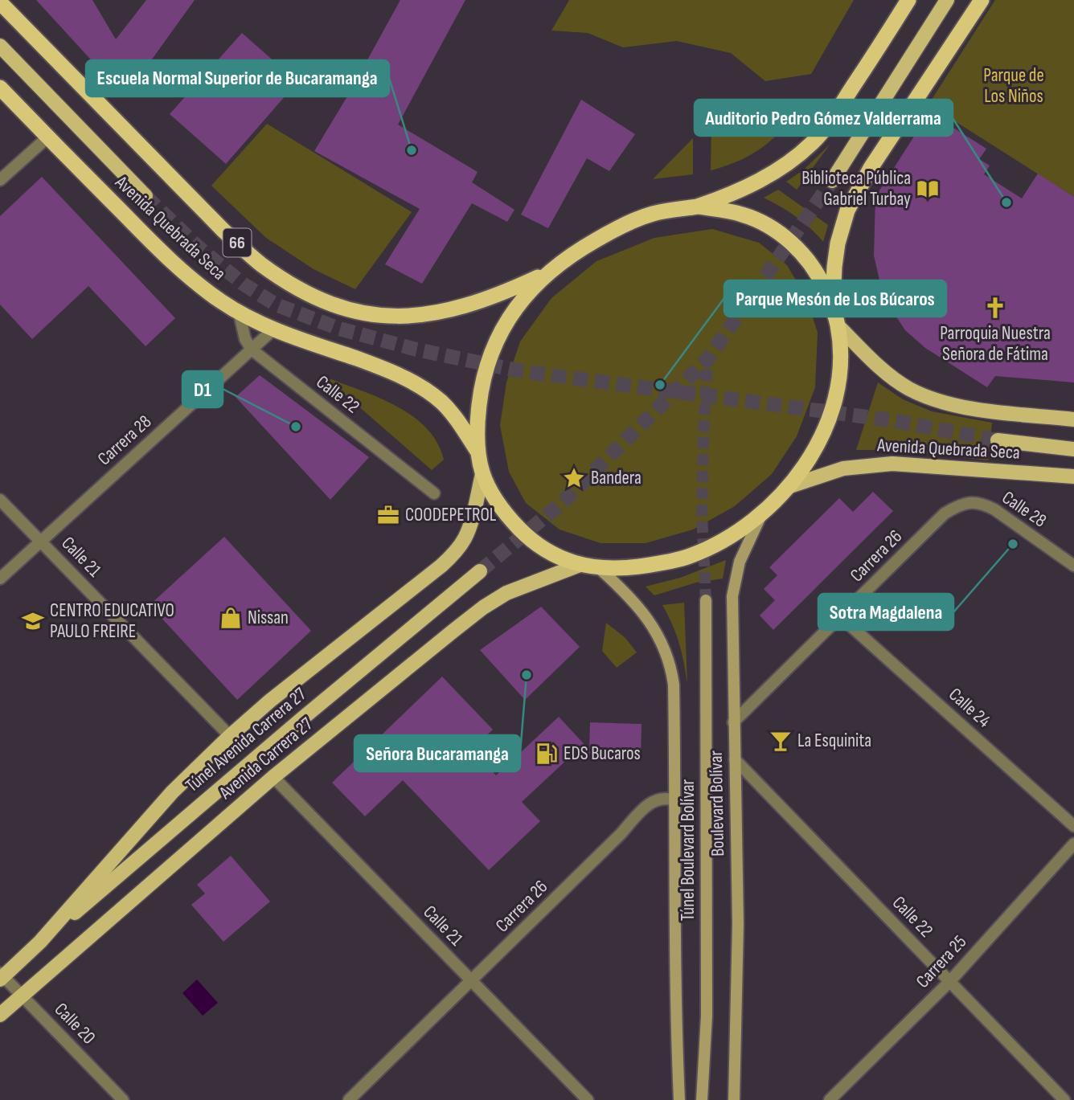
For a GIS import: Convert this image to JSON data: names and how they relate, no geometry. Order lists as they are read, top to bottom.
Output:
{
  "streets": {
    "highway": ["Avenida Quebrada Seca", "66"],
    "main road": [
      "Túnel Avenida Carrera 27",
      "Avenida Carrera 27",
      "Boulevard Bolívar",
      "Túnel Boulevard Bolívar"
    ],
    "street": [
      "Calle 22",
      "Carrera 28",
      "Calle 28",
      "Carrera 26",
      "Calle 21",
      "Calle 24",
      "Carrera 25",
      "Calle 20"
    ]
  },
  "crossings": [
    ["Avenida Quebrada Seca", "Carrera 28"],
    ["Calle 22", "Carrera 28"],
    ["Calle 22", "Boulevard Bolívar"],
    ["Calle 22", "Carrera 25"],
    ["Carrera 28", "Calle 21"],
    ["Calle 28", "Carrera 26"],
    ["Carrera 26", "Calle 21"],
    ["Carrera 26", "Calle 24"],
    ["Carrera 26", "Boulevard Bolívar"],
    ["Calle 21", "Avenida Carrera 27"],
    ["Túnel Avenida Carrera 27", "Avenida Carrera 27"],
    ["Avenida Carrera 27", "Calle 20"]
  ],
  "parks": ["Parque de Los Niños"],
  "places": {
    "other": [
      "Escuela Normal Superior de Bucaramanga",
      "Auditorio Pedro Gómez Valderrama",
      "Parque Mesón de Los Búcaros",
      "D1",
      "Sotra Magdalena",
      "Señora Bucaramanga"
    ],
    "library": ["Biblioteca Pública Gabriel Turbay"],
    "church": ["Parroquia Nuestra Señora de Fátima"],
    "place": ["Bandera"],
    "office": ["COODEPETROL"],
    "shop": ["Nissan"],
    "school or university": ["CENTRO EDUCATIVO PAULO FREIRE"],
    "bar": ["La Esquinita"],
    "fuel station": ["EDS Bucaros"]
  }
}
